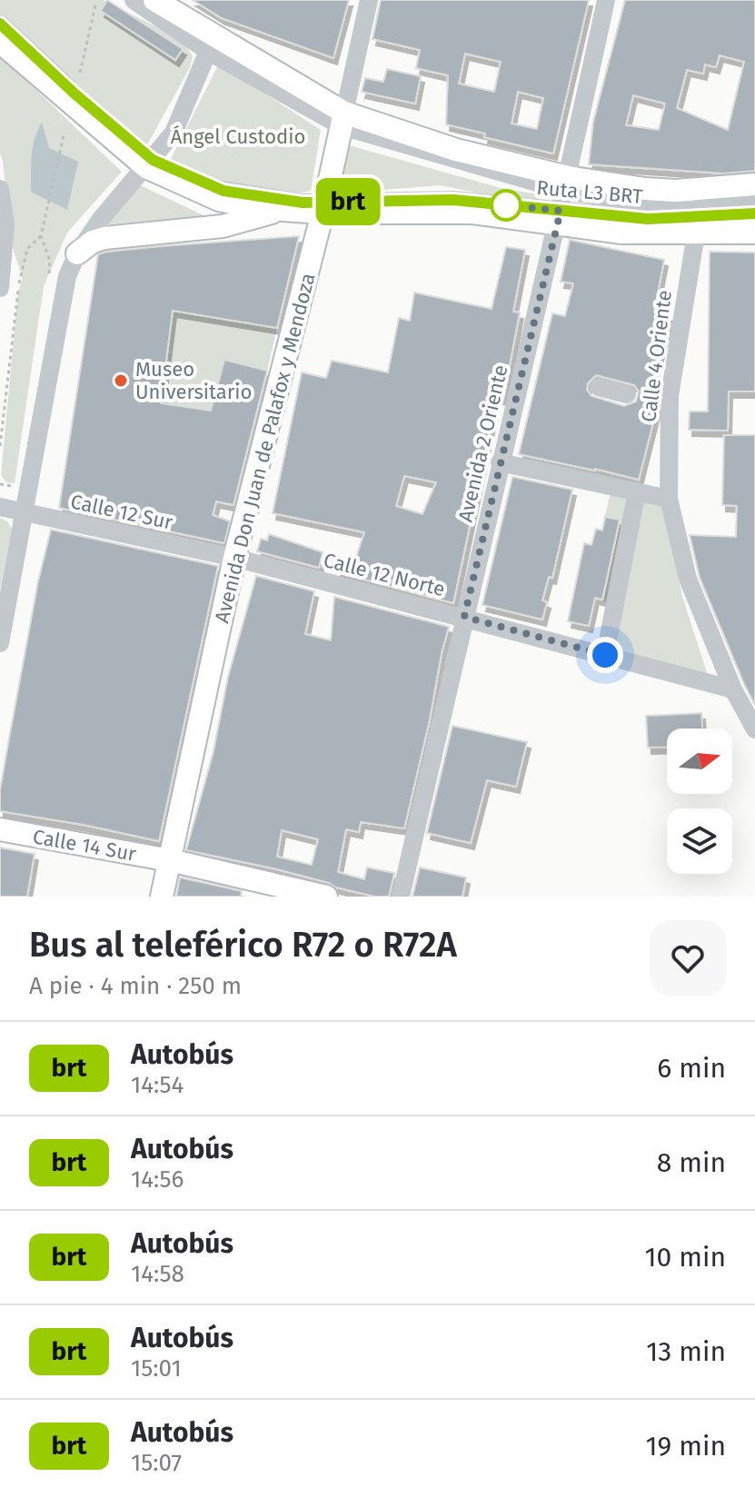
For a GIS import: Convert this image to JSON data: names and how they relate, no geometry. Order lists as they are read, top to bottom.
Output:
{
  "streets": {
    "main road": ["Avenida Don Juan de Palafox y Mendoza", "Calle 14 Sur"],
    "street": [
      "Ruta L3 BRT",
      "Calle 4 Oriente",
      "Avenida 2 Oriente",
      "Calle 12 Sur",
      "Calle 12 Norte"
    ]
  },
  "crossings": [
    ["Ruta L3 BRT", "Avenida 2 Oriente"],
    ["Calle 4 Oriente", "Calle 12 Norte"],
    ["Avenida 2 Oriente", "Calle 12 Norte"],
    ["Avenida Don Juan de Palafox y Mendoza", "Calle 12 Sur"],
    ["Avenida Don Juan de Palafox y Mendoza", "Calle 12 Norte"],
    ["Avenida Don Juan de Palafox y Mendoza", "Calle 14 Sur"],
    ["Calle 12 Sur", "Calle 12 Norte"]
  ],
  "parks": ["Ángel Custodio"],
  "places": ["Museo Universitario"],
  "lines": ["bus line brt"],
  "north": "right",
  "page": {
    "on_map": "brt",
    "heading": ["Bus al teleférico R72 o R72A", "A pie · 4 min · 250 m"],
    "list": [
      {
        "mark": "brt",
        "name": "Autobús",
        "note": "14:54",
        "value": "6 min"
      },
      {
        "mark": "brt",
        "name": "Autobús",
        "note": "14:56",
        "value": "8 min"
      },
      {
        "mark": "brt",
        "name": "Autobús",
        "note": "14:58",
        "value": "10 min"
      },
      {
        "mark": "brt",
        "name": "Autobús",
        "note": "15:01",
        "value": "13 min"
      },
      {
        "mark": "brt",
        "name": "Autobús",
        "note": "15:07",
        "value": "19 min"
      }
    ]
  }
}
